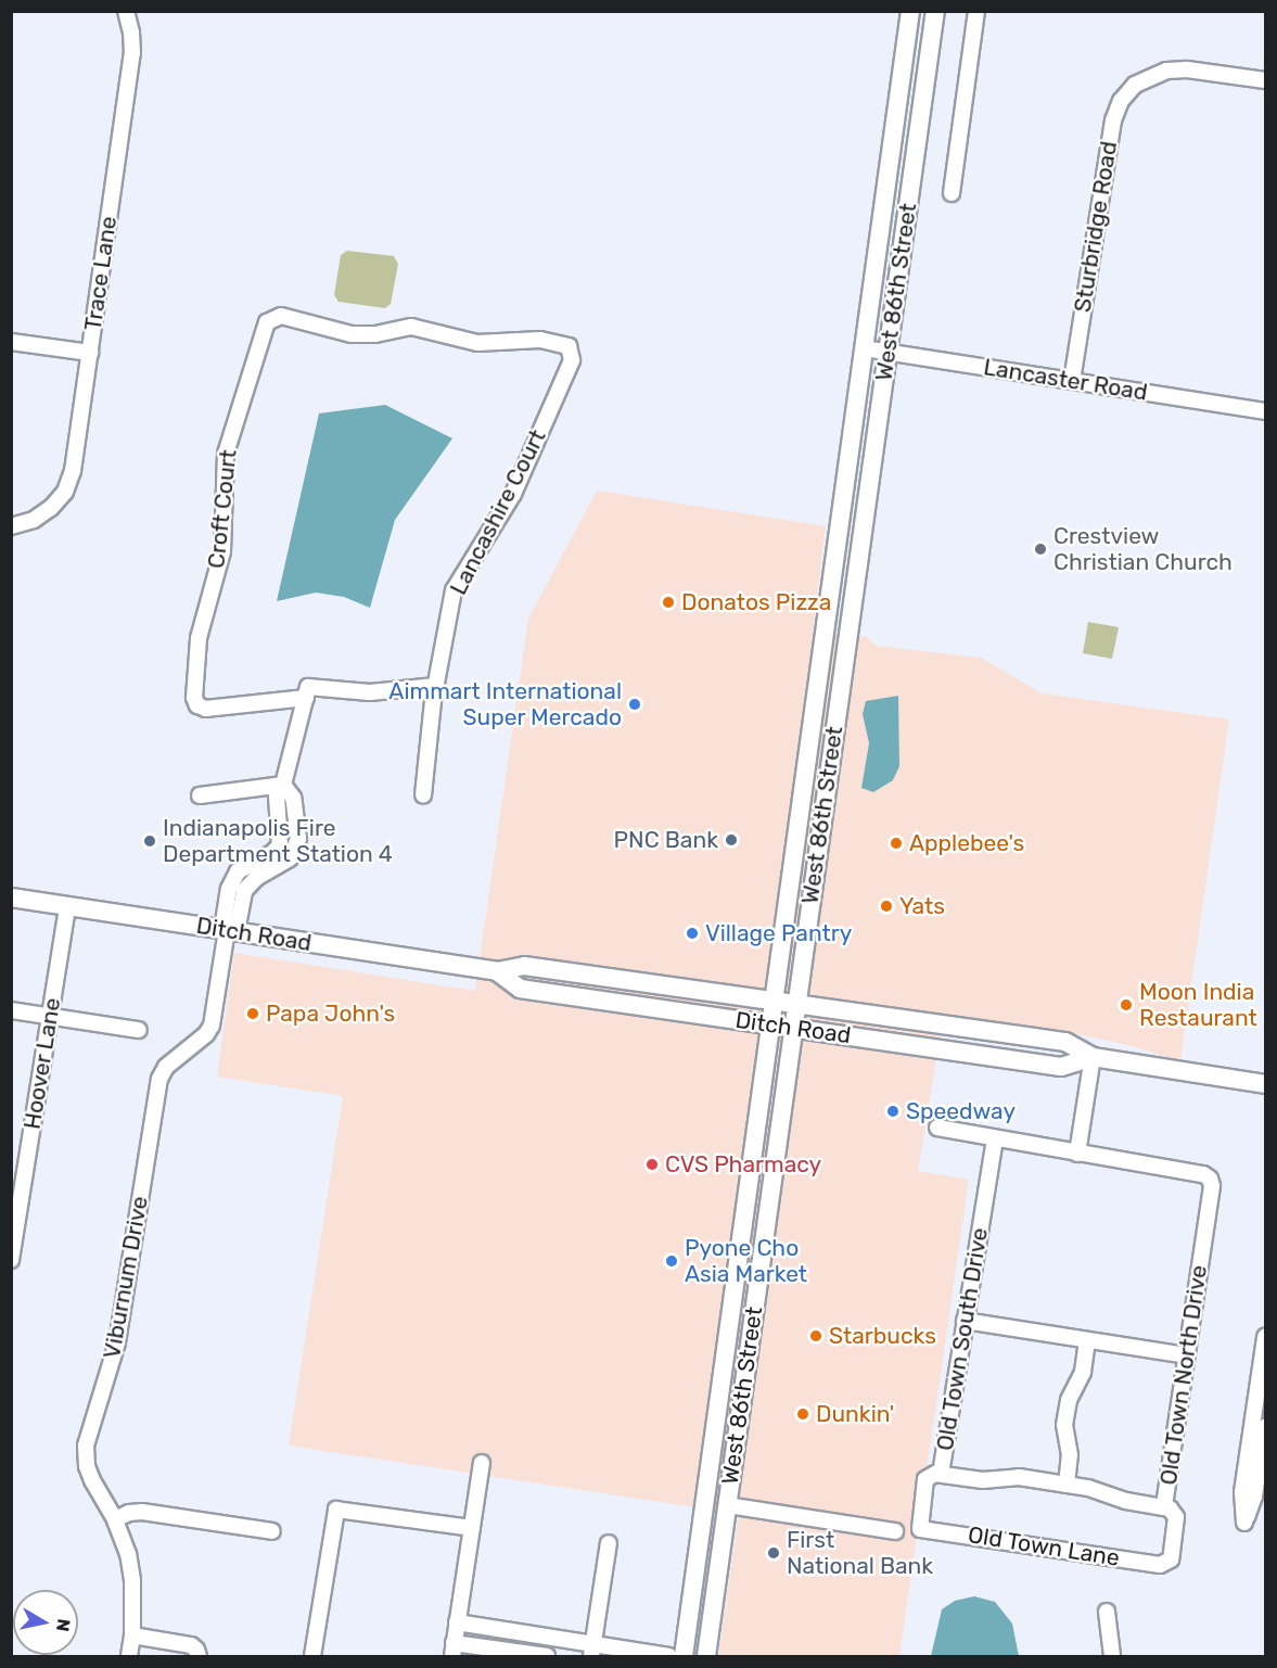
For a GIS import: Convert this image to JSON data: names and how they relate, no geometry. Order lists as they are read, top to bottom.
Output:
{
  "streets": {
    "main road": ["West 86th Street", "Ditch Road"],
    "street": [
      "Sturbridge Road",
      "Trace Lane",
      "Lancaster Road",
      "Croft Court",
      "Lancashire Court",
      "Hoover Lane",
      "Viburnum Drive",
      "Old Town South Drive",
      "Old Town North Drive",
      "Old Town Lane"
    ]
  },
  "crossings": [
    ["Sturbridge Road", "Lancaster Road"],
    ["West 86th Street", "Lancaster Road"],
    ["West 86th Street", "Ditch Road"],
    ["Croft Court", "Lancashire Court"],
    ["Ditch Road", "Hoover Lane"],
    ["Ditch Road", "Viburnum Drive"],
    ["Old Town South Drive", "Old Town Lane"],
    ["Old Town North Drive", "Old Town Lane"]
  ],
  "places": [
    "Crestview Christian Church",
    "Donatos Pizza",
    "Aimmart International Super Mercado",
    "PNC Bank",
    "Indianapolis Fire Department Station 4",
    "Applebee's",
    "Yats",
    "Village Pantry",
    "Moon India Restaurant",
    "Papa John's",
    "Speedway",
    "CVS Pharmacy",
    "Pyone Cho Asia Market",
    "Starbucks",
    "Dunkin'",
    "First National Bank"
  ],
  "north": "right"
}
